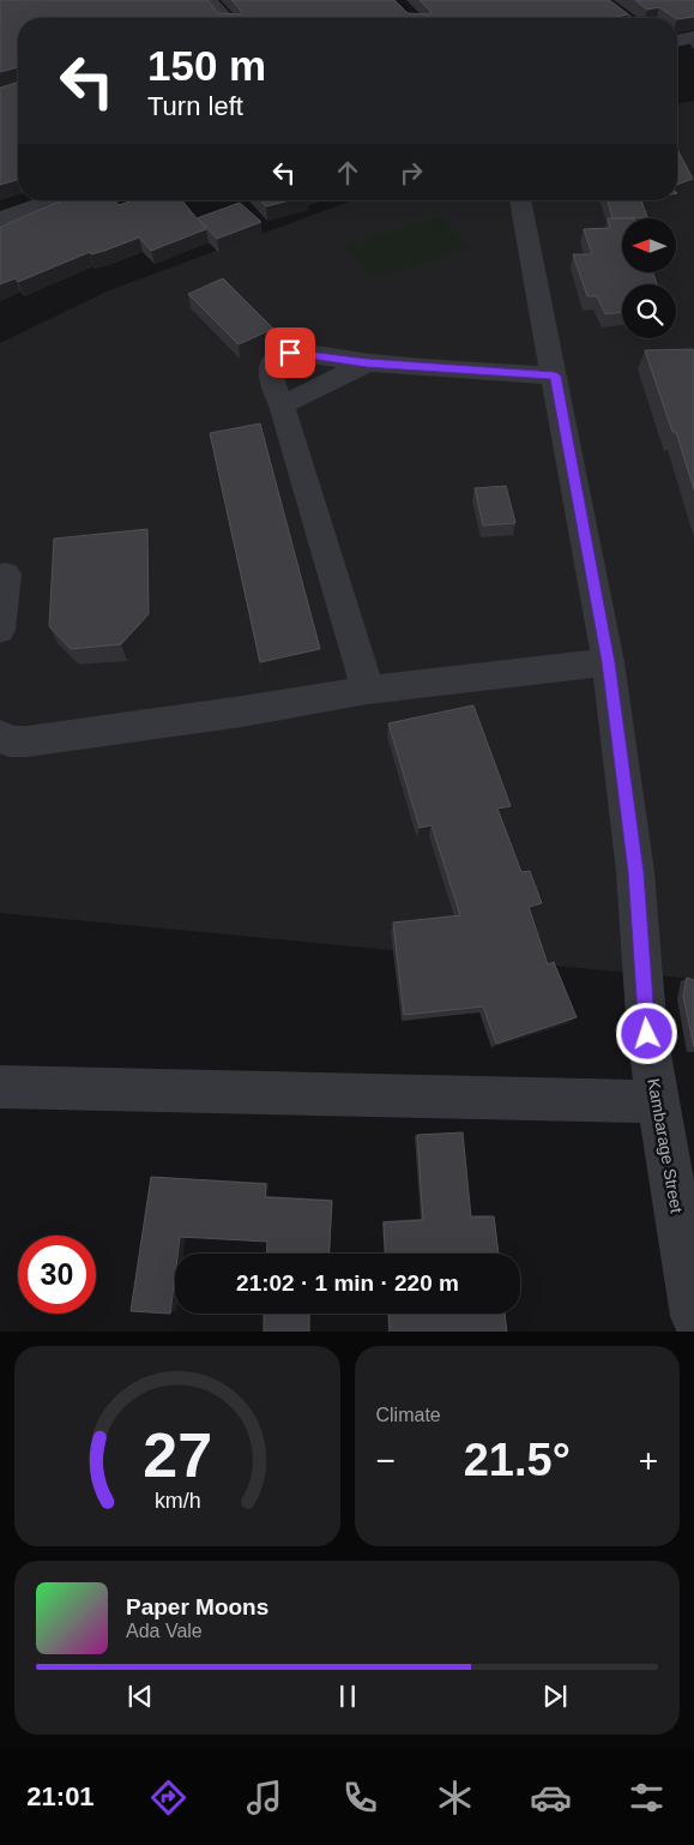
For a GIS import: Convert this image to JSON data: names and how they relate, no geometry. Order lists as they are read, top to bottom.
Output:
{
  "streets": {
    "street": ["Kambarage Street"]
  },
  "north": "left",
  "page": {
    "turn": ["150 m", "Turn left"],
    "limit": "30",
    "trip": "21:02 · 1 min · 220 m",
    "tile": "Climate",
    "heat": ["−", "21.5°", "+"],
    "song": ["Paper Moons", "Ada Vale"],
    "tabs": "21:01",
    "gauge": ["27", "km/h"]
  }
}
